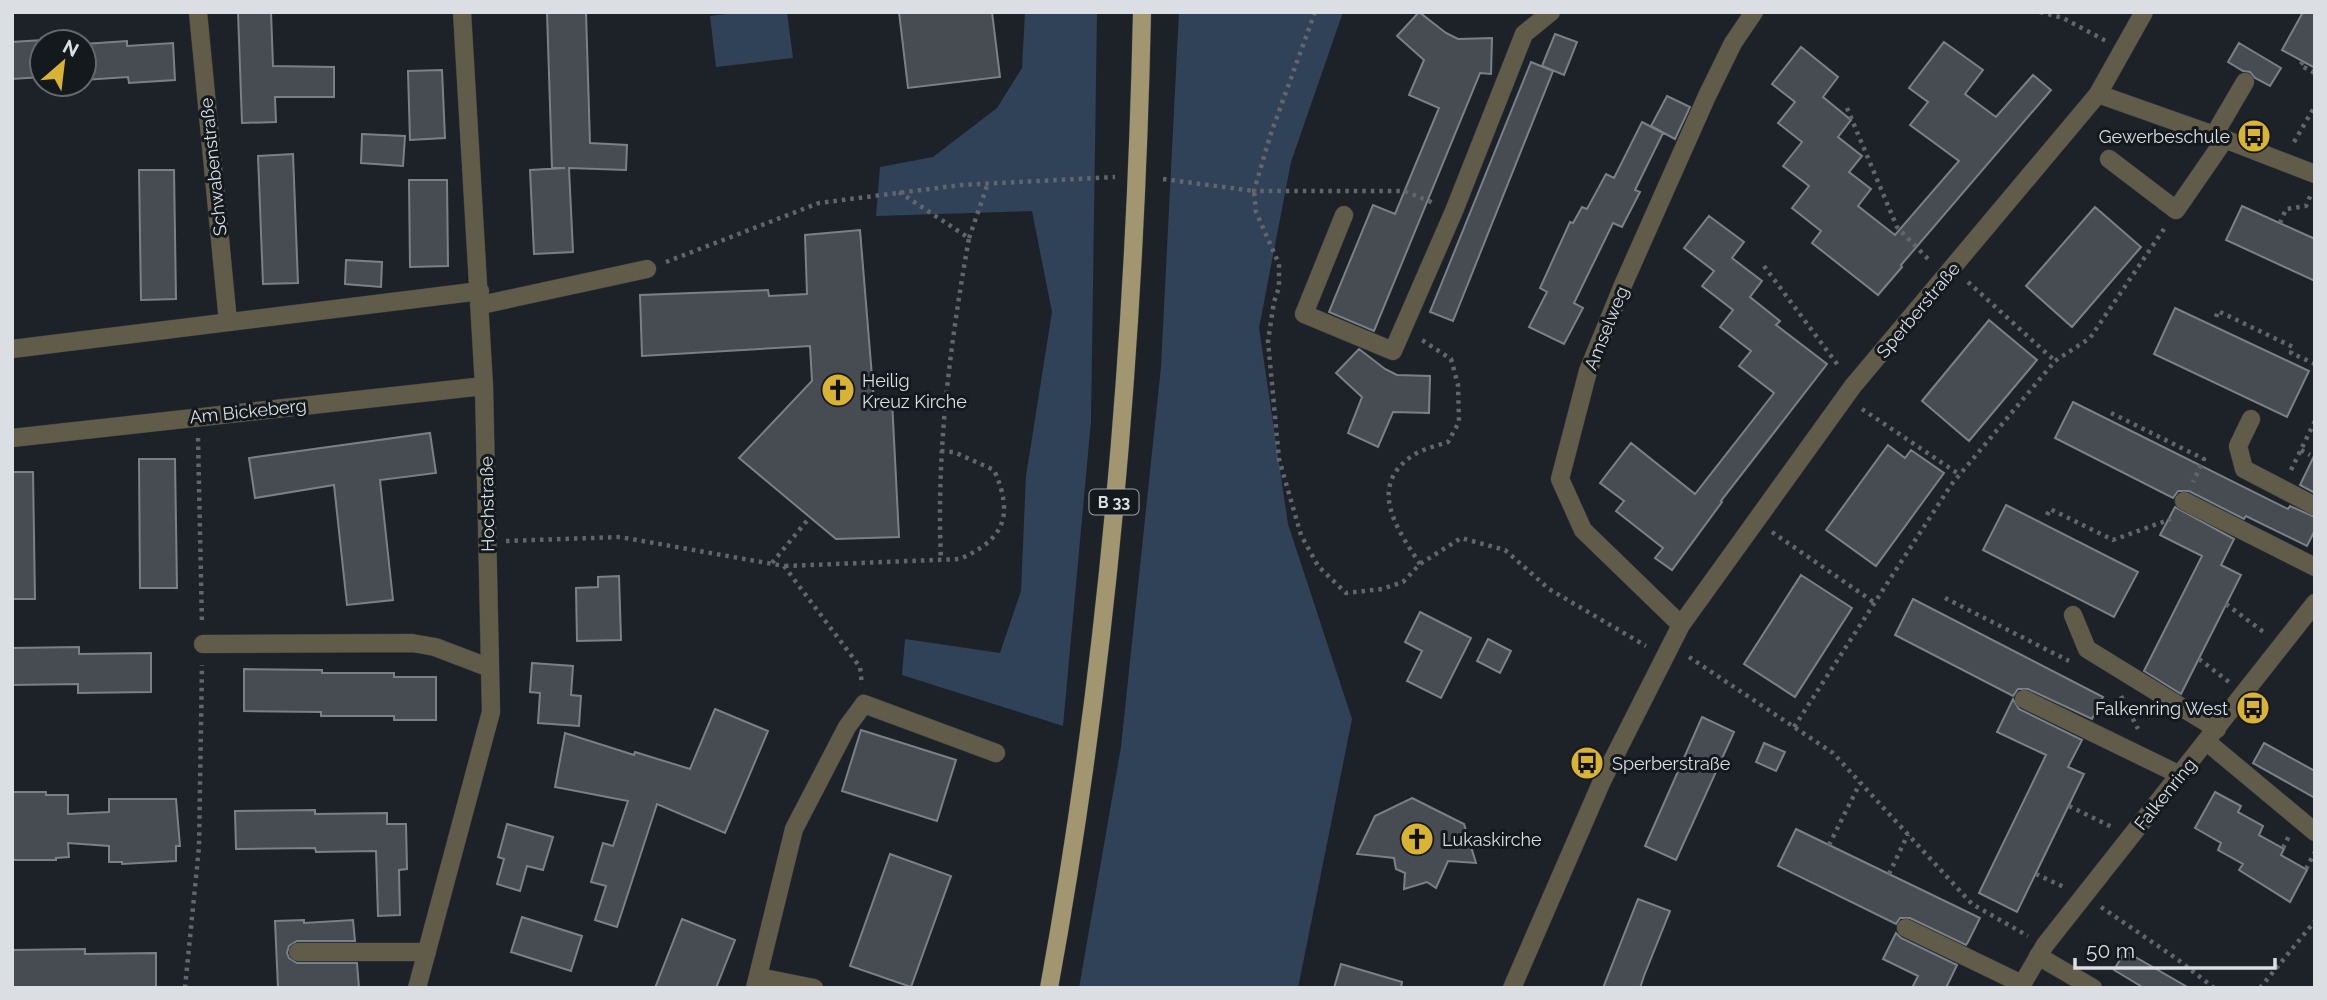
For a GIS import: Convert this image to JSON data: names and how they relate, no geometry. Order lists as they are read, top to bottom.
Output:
{
  "streets": {
    "main road": ["B 33"],
    "street": [
      "Schwabenstraße",
      "Sperberstraße",
      "Amselweg",
      "Am Bickeberg",
      "Hochstraße",
      "Falkenring"
    ]
  },
  "crossings": [
    ["Sperberstraße", "Amselweg"],
    ["Am Bickeberg", "Hochstraße"]
  ],
  "places": {
    "bus stop": ["Gewerbeschule", "Falkenring West", "Sperberstraße"],
    "church": ["Heilig Kreuz Kirche", "Lukaskirche"]
  },
  "scale_bar": "50 m",
  "north": "top right"
}
